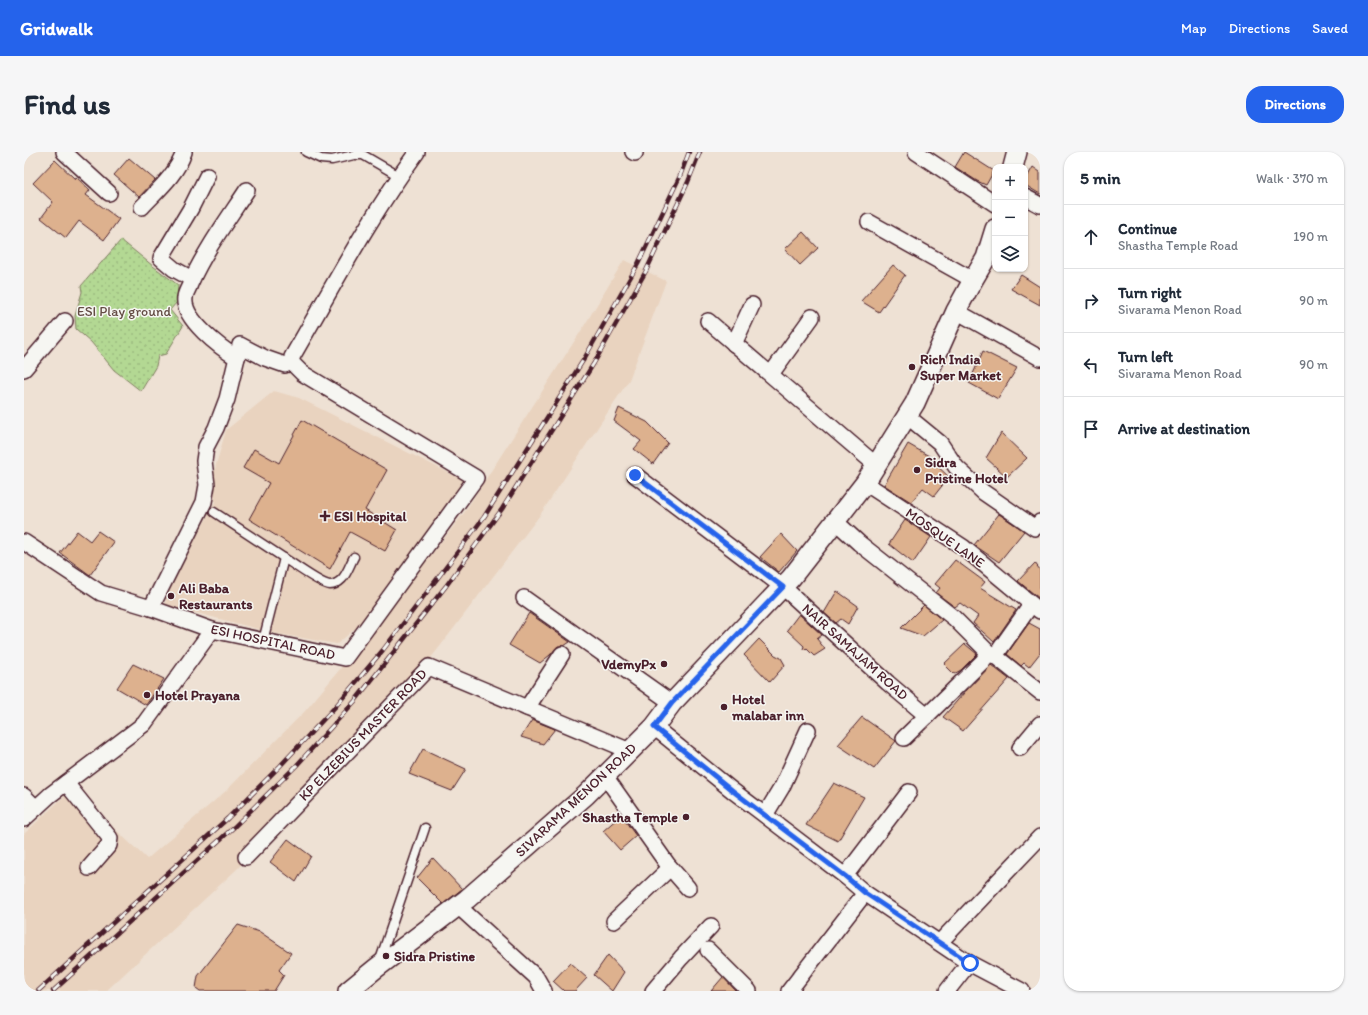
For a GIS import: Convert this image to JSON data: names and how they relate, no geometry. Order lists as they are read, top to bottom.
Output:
{
  "streets": {
    "street": [
      "MOSQUE LANE",
      "ESI HOSPITAL ROAD",
      "NAIR SAMAJAM ROAD",
      "KP ELZEBIUS MASTER ROAD",
      "SIVARAMA MENON ROAD"
    ]
  },
  "crossings": [
    ["MOSQUE LANE", "SIVARAMA MENON ROAD"],
    ["NAIR SAMAJAM ROAD", "SIVARAMA MENON ROAD"],
    ["KP ELZEBIUS MASTER ROAD", "SIVARAMA MENON ROAD"]
  ],
  "parks": ["ESI Play ground"],
  "places": {
    "other": [
      "Rich India Super Market",
      "Sidra Pristine Hotel",
      "Ali Baba Restaurants",
      "VdemyPx",
      "Hotel Prayana",
      "Hotel malabar inn",
      "Shastha Temple",
      "Sidra Pristine"
    ],
    "health": ["ESI Hospital"]
  },
  "page": {
    "header": "Gridwalk",
    "nav": ["Map", "Directions", "Saved"],
    "buttons": "Directions",
    "title": "Find us",
    "heading": ["5 min", "Walk · 370 m"],
    "map_buttons": ["+", "−"],
    "list": [
      ["Continue", "Shastha Temple Road", "190 m"],
      ["Turn right", "Sivarama Menon Road", "90 m"],
      ["Turn left", "Sivarama Menon Road", "90 m"],
      "Arrive at destination"
    ]
  }
}
